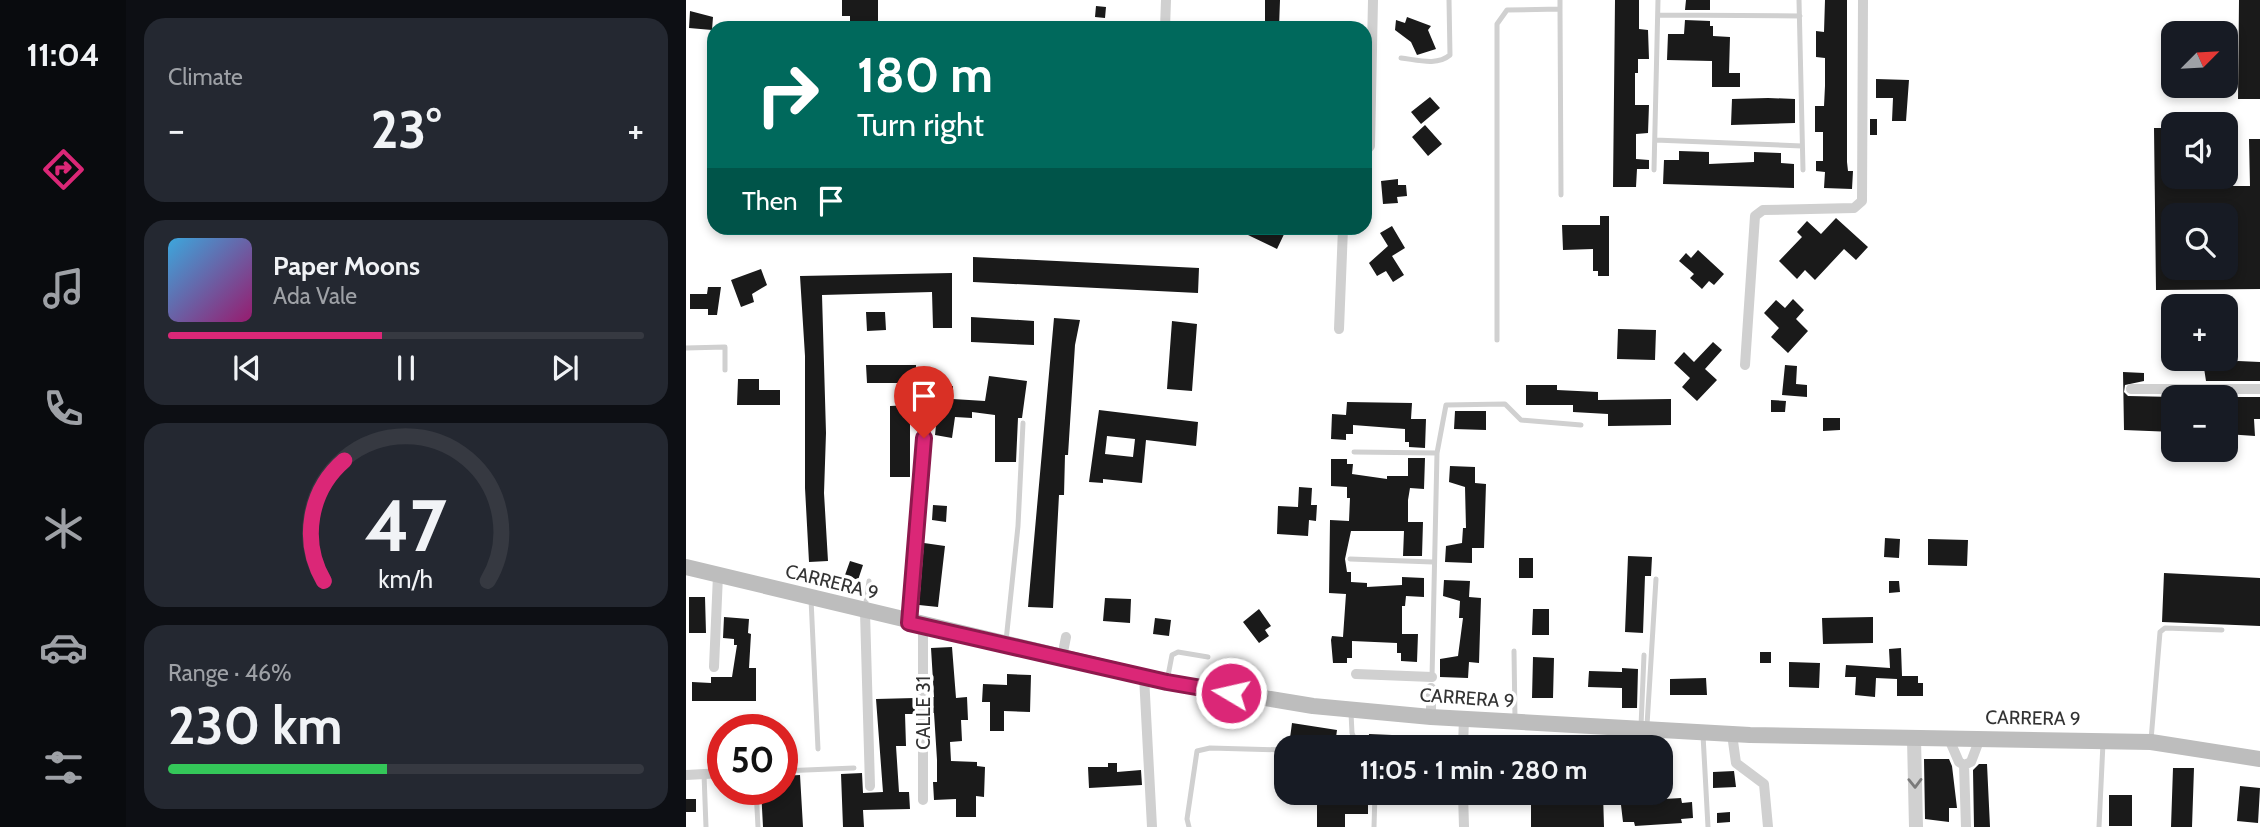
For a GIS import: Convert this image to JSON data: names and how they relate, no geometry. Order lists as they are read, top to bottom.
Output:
{
  "streets": {
    "main road": ["CARRERA 9"],
    "street": ["CALLE 31"]
  },
  "crossings": [
    ["CARRERA 9", "CALLE 31"]
  ],
  "north": "top right",
  "page": {
    "tabs": "11:04",
    "tile": [
      "Climate",
      ["Range · 46%", "230 km"]
    ],
    "map_buttons": ["+", "−"],
    "turn": ["180 m", "Turn right"],
    "heat": ["−", "23°", "+"],
    "then": "Then",
    "song": ["Paper Moons", "Ada Vale"],
    "limit": "50",
    "trip": "11:05 · 1 min · 280 m",
    "gauge": ["47", "km/h"]
  }
}
